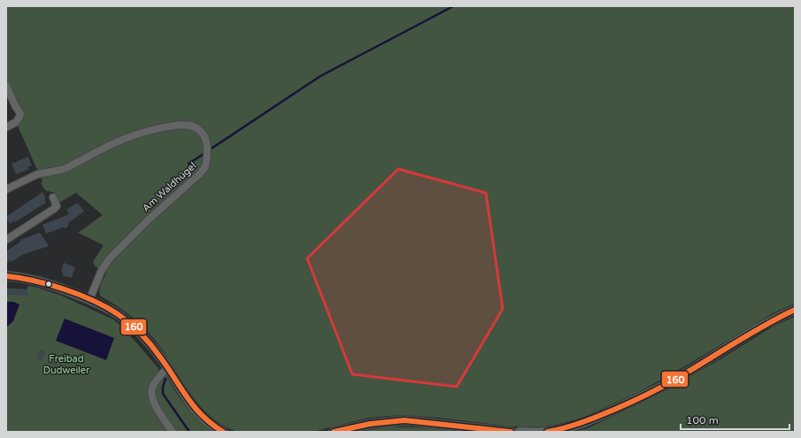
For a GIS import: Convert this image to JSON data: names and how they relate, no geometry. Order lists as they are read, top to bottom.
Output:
{
  "streets": {
    "street": ["Am Waldhügel"]
  },
  "parks": ["Freibad Dudweiler"],
  "lines": ["transit line 160"],
  "scale_bar": "100 m"
}
